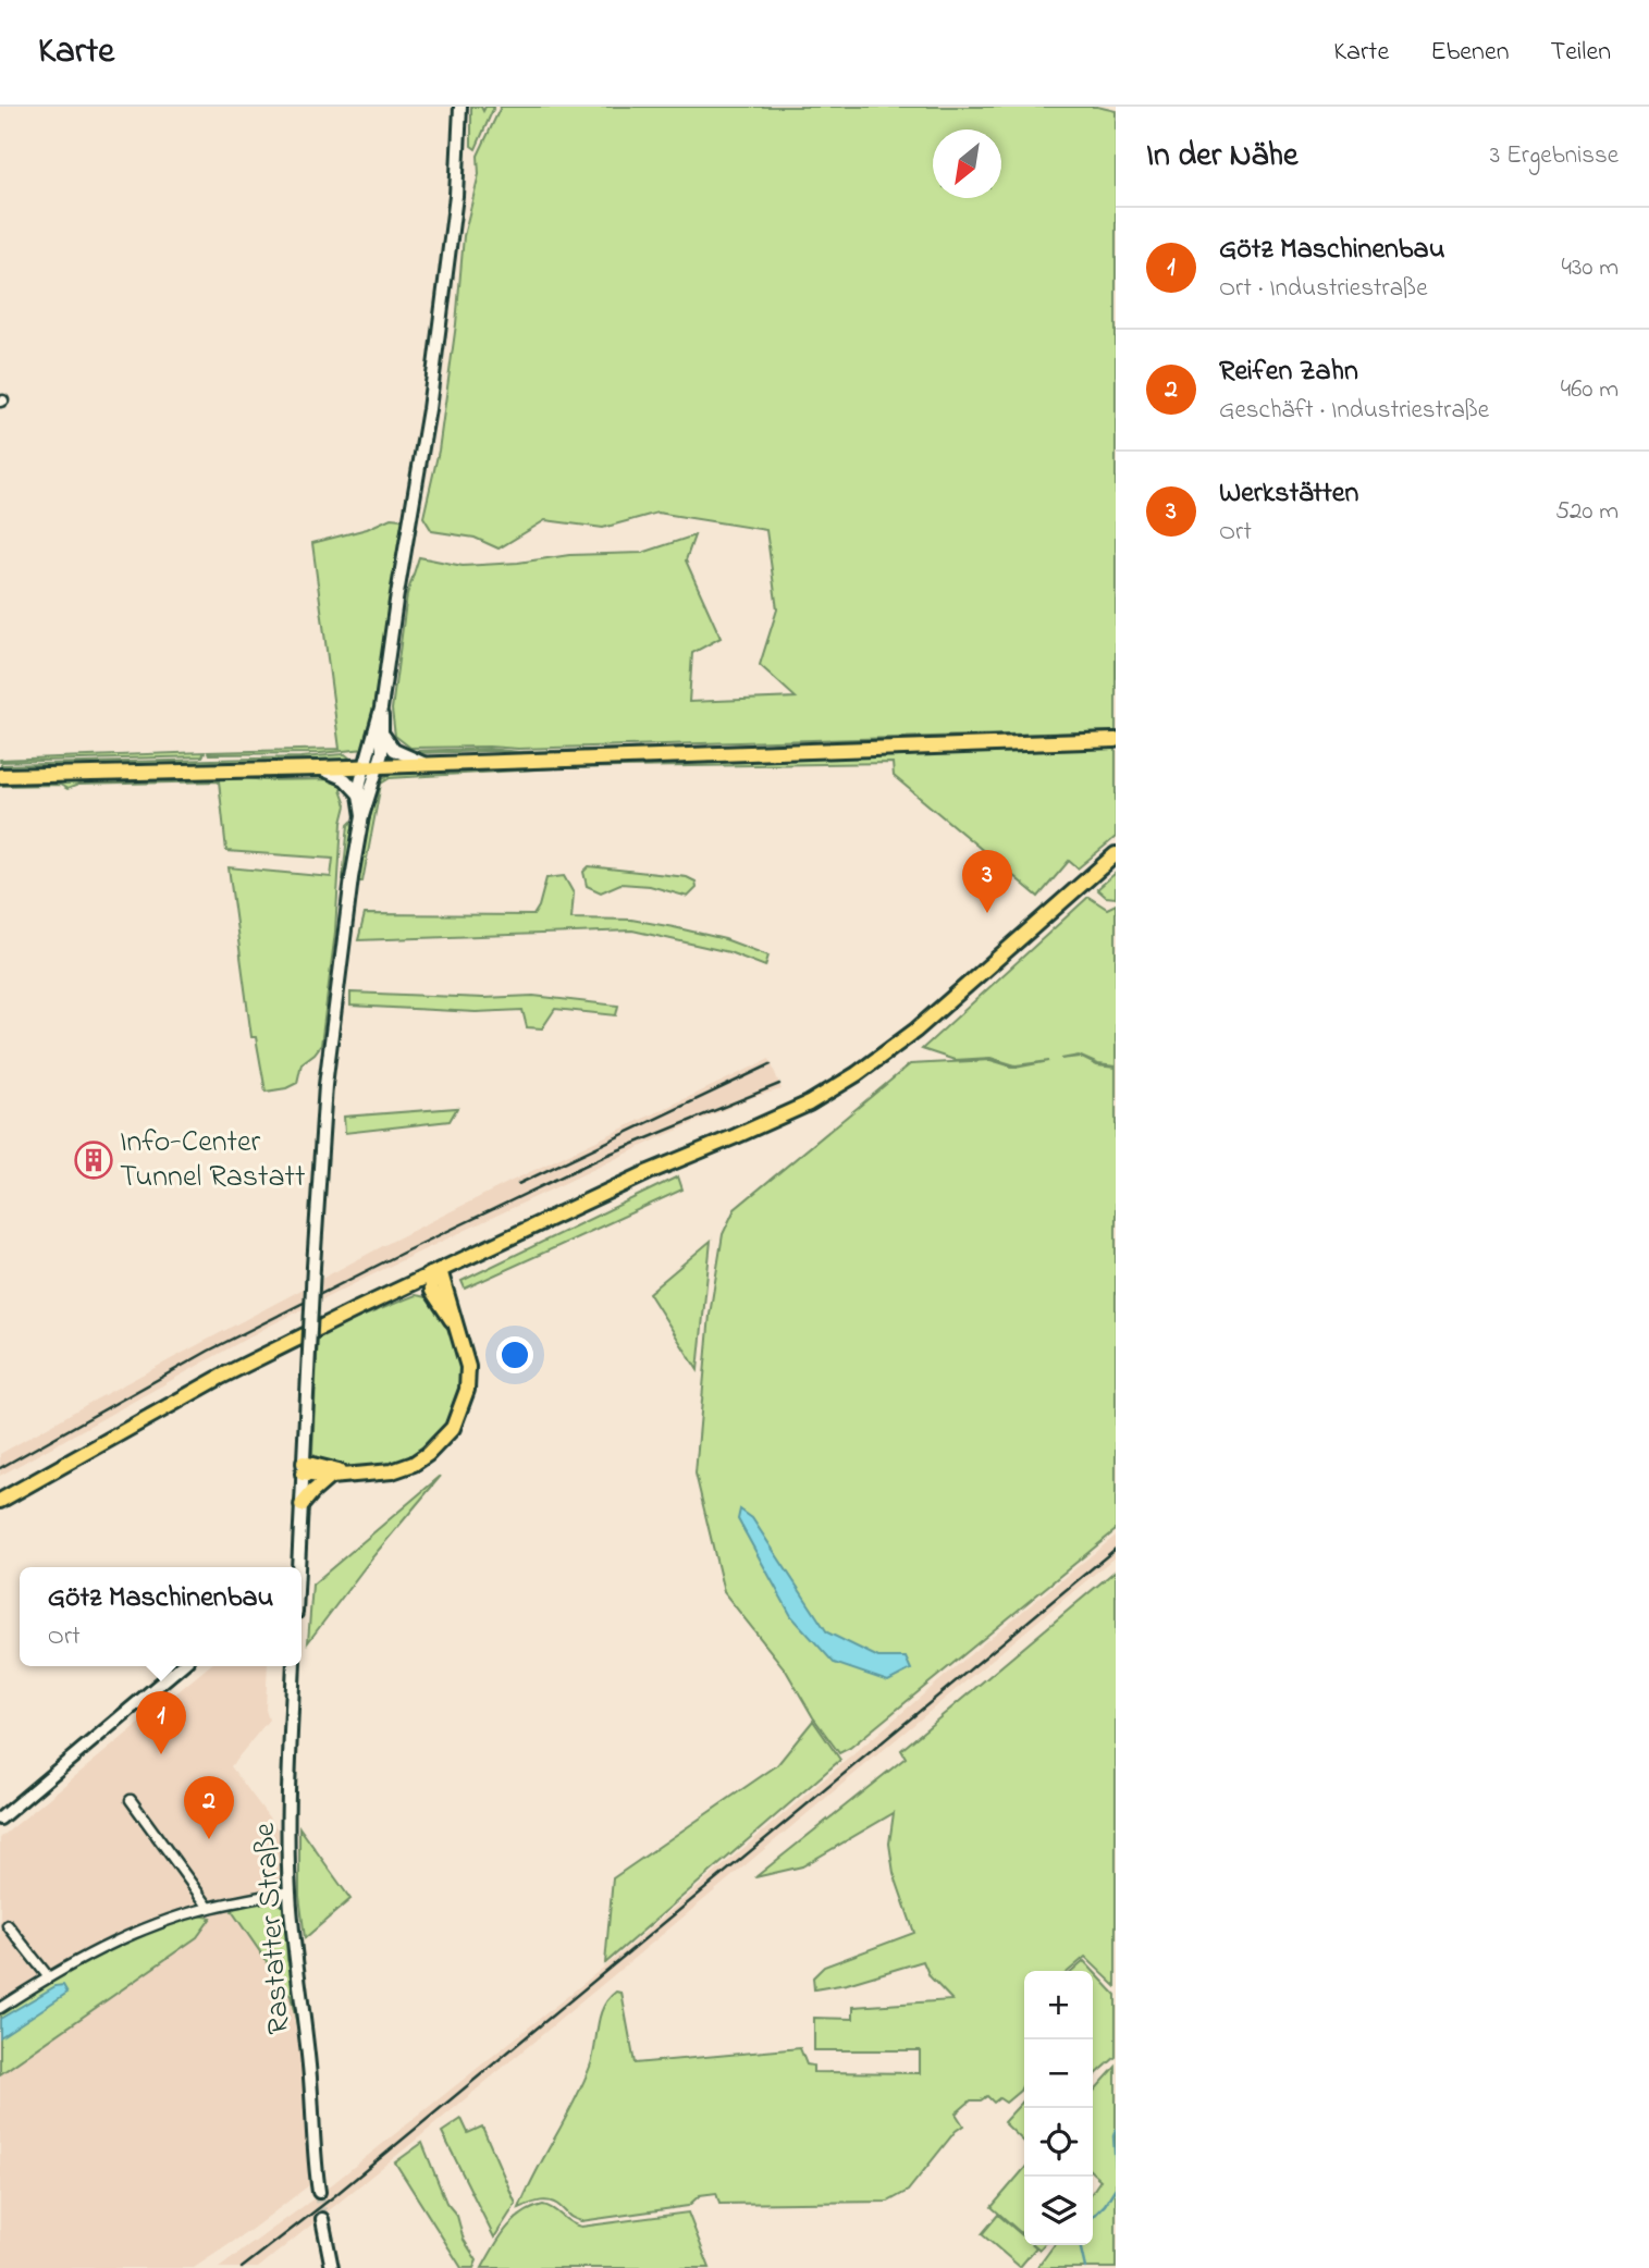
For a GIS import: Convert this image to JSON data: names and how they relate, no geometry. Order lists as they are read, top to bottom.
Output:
{
  "streets": {
    "street": ["Rastatter Straße"]
  },
  "places": {
    "building": ["Info-Center Tunnel Rastatt"]
  },
  "north": "bottom left",
  "page": {
    "header": "Karte",
    "nav": ["Karte", "Ebenen", "Teilen"],
    "heading": ["In der Nähe", "3 Ergebnisse"],
    "list": [
      {
        "mark": "1",
        "name": "Götz Maschinenbau",
        "note": "Ort · Industriestraße",
        "value": "430 m"
      },
      {
        "mark": "2",
        "name": "Reifen Zahn",
        "note": "Geschäft · Industriestraße",
        "value": "460 m"
      },
      {
        "mark": "3",
        "name": "Werkstätten",
        "note": "Ort",
        "value": "520 m"
      }
    ],
    "pins": ["3", "1", "2"],
    "popup": ["Götz Maschinenbau", "Ort"],
    "map_buttons": ["+", "−"]
  }
}
